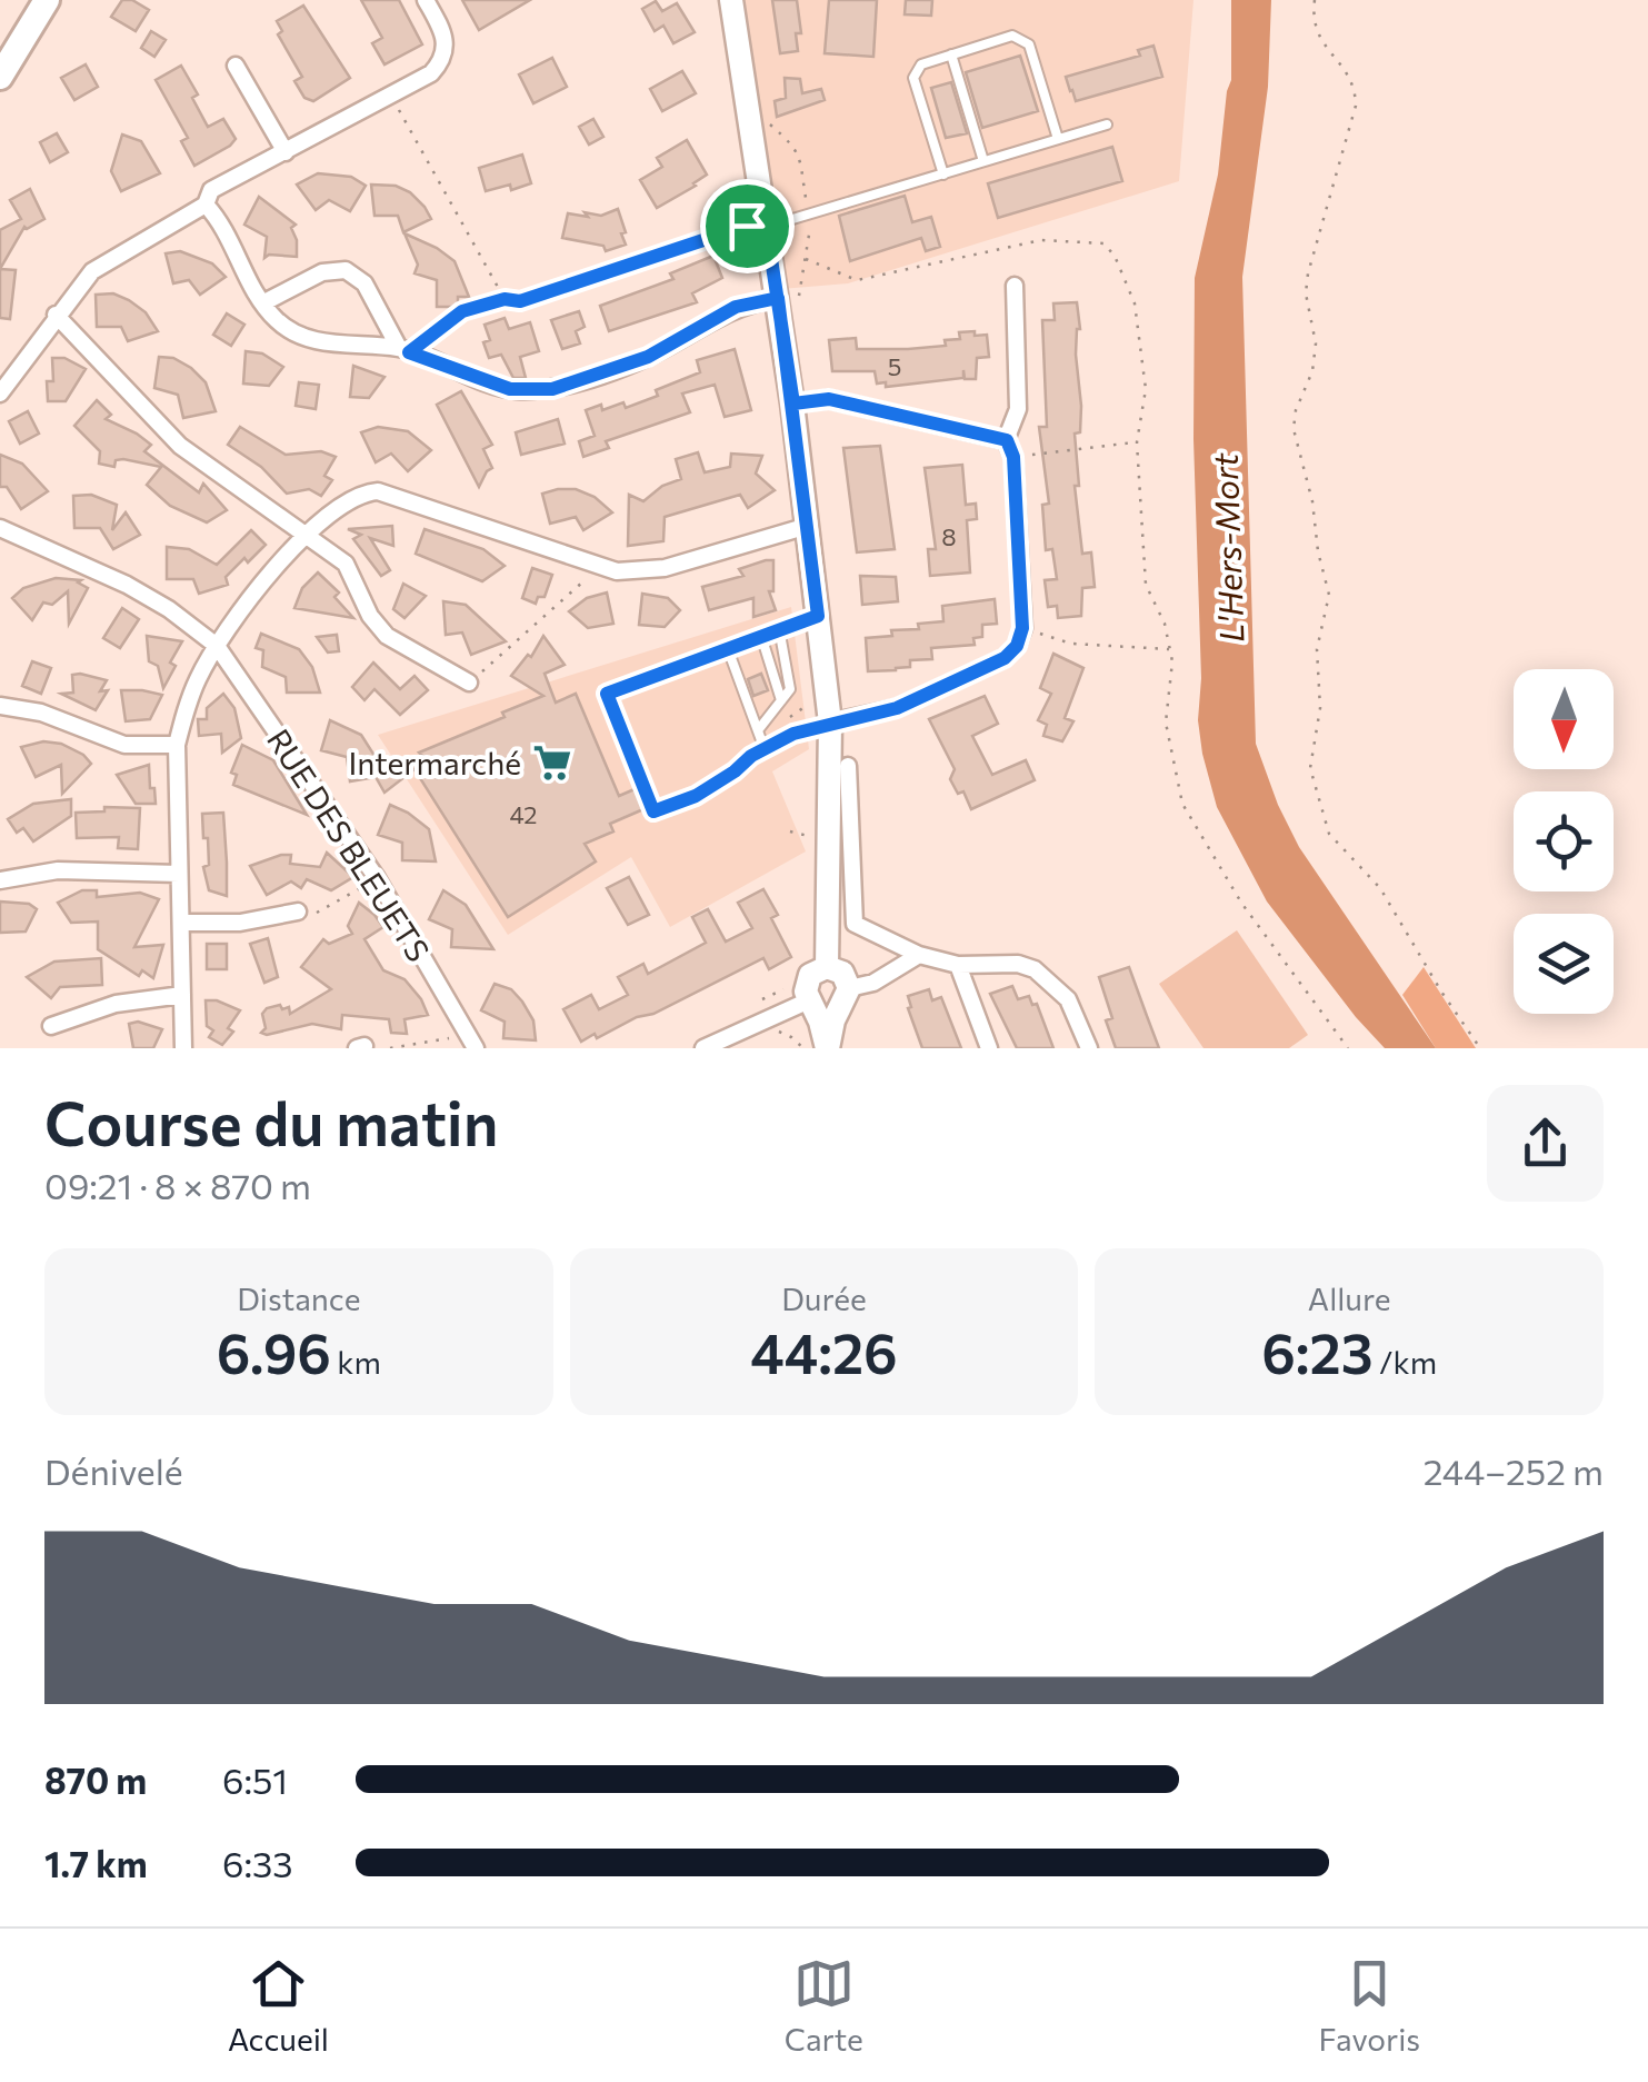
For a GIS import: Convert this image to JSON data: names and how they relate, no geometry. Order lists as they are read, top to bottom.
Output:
{
  "streets": {
    "street": ["RUE DES BLEUETS"]
  },
  "water": ["L'Hers-Mort"],
  "places": {
    "supermarket": ["Intermarché"]
  },
  "house_numbers": ["5", "8", "42"],
  "north": "bottom",
  "page": {
    "heading": ["Course du matin", "09:21 · 8 × 870 m"],
    "stats": [
      ["Distance", "6.96 km"],
      ["Durée", "44:26"],
      ["Allure", "6:23 /km"]
    ],
    "chart": ["Dénivelé", "244–252 m"],
    "list": [
      {
        "name": "870 m",
        "note": "6:51"
      },
      {
        "name": "1.7 km",
        "note": "6:33"
      }
    ],
    "tabs": ["Accueil", "Carte", "Favoris"]
  }
}
